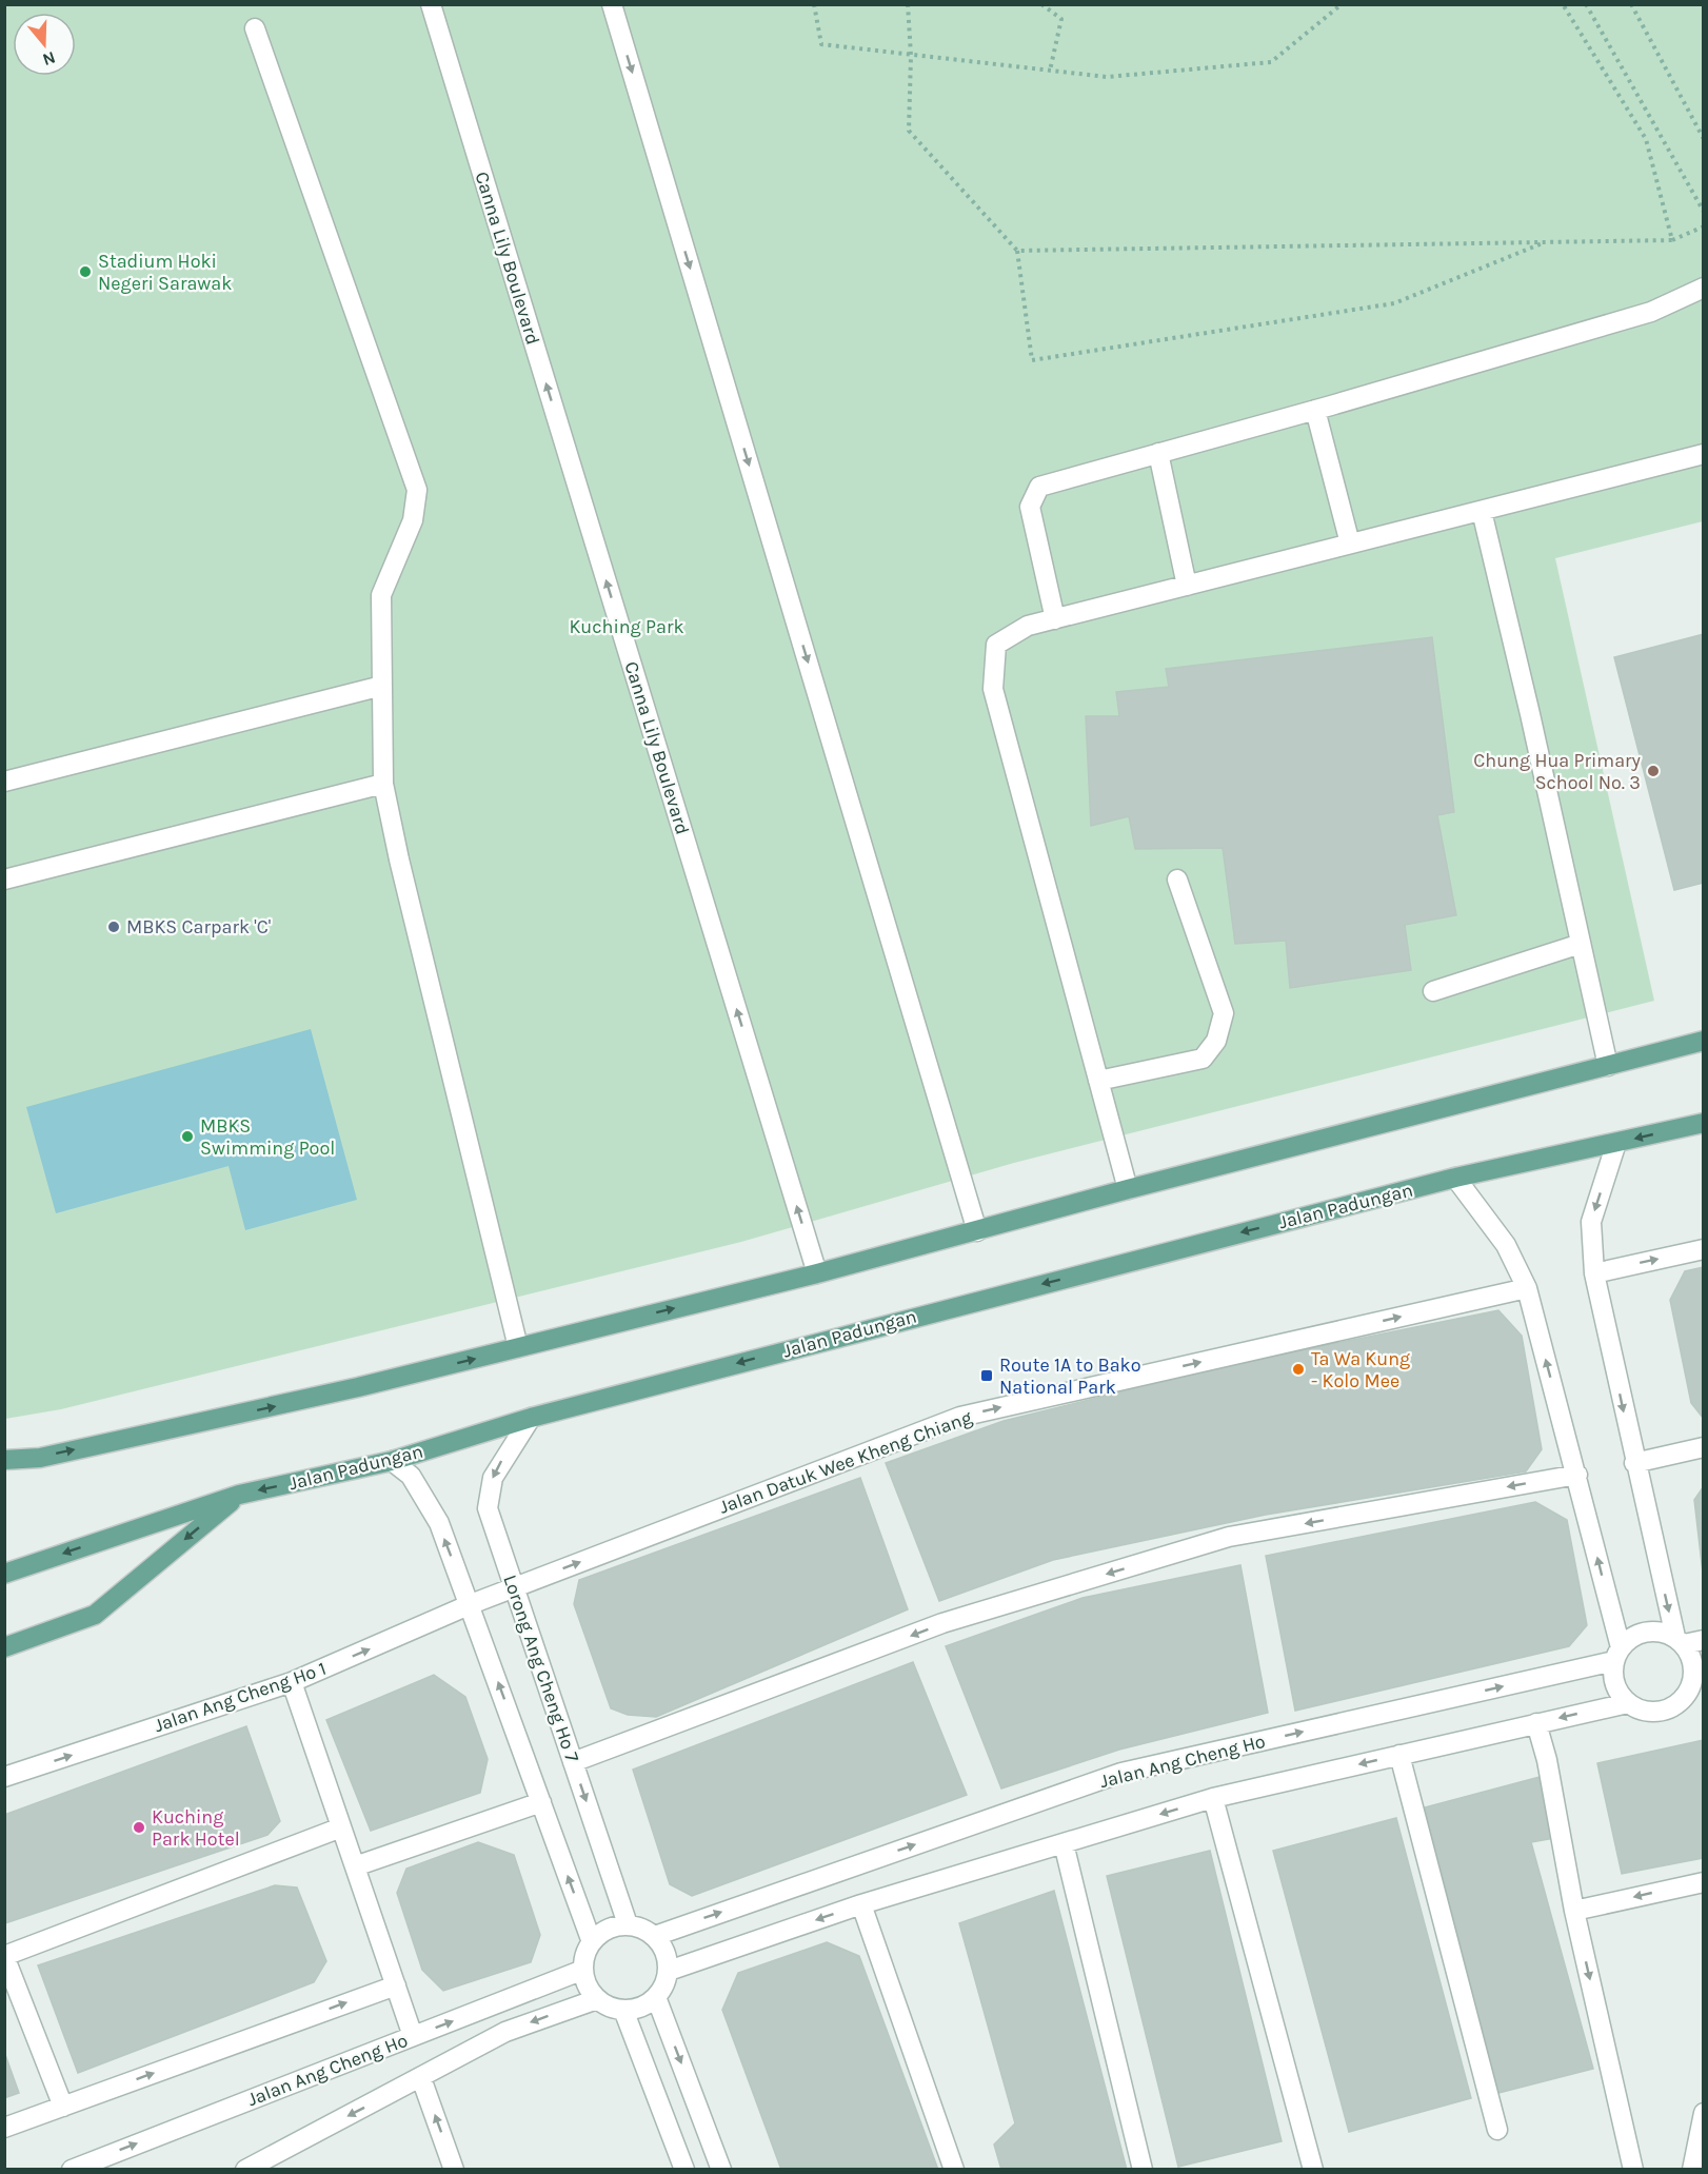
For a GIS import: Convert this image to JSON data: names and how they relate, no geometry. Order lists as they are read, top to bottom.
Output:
{
  "streets": {
    "main road": ["Jalan Padungan"],
    "street": [
      "Canna Lily Boulevard",
      "Jalan Datuk Wee Kheng Chiang",
      "Lorong Ang Cheng Ho 7",
      "Jalan Ang Cheng Ho 1",
      "Jalan Ang Cheng Ho"
    ]
  },
  "crossings": [
    ["Jalan Padungan", "Lorong Ang Cheng Ho 7"],
    ["Jalan Datuk Wee Kheng Chiang", "Lorong Ang Cheng Ho 7"],
    ["Jalan Datuk Wee Kheng Chiang", "Jalan Ang Cheng Ho 1"],
    ["Lorong Ang Cheng Ho 7", "Jalan Ang Cheng Ho"]
  ],
  "one_way": ["Jalan Datuk Wee Kheng Chiang"],
  "parks": ["Kuching Park"],
  "places": {
    "other": [
      "Stadium Hoki Negeri Sarawak",
      "Chung Hua Primary School No. 3",
      "MBKS Carpark 'C'",
      "MBKS Swimming Pool",
      "Ta Wa Kung - Kolo Mee",
      "Kuching Park Hotel"
    ],
    "transit": ["Route 1A to Bako National Park"]
  },
  "north": "bottom"
}
